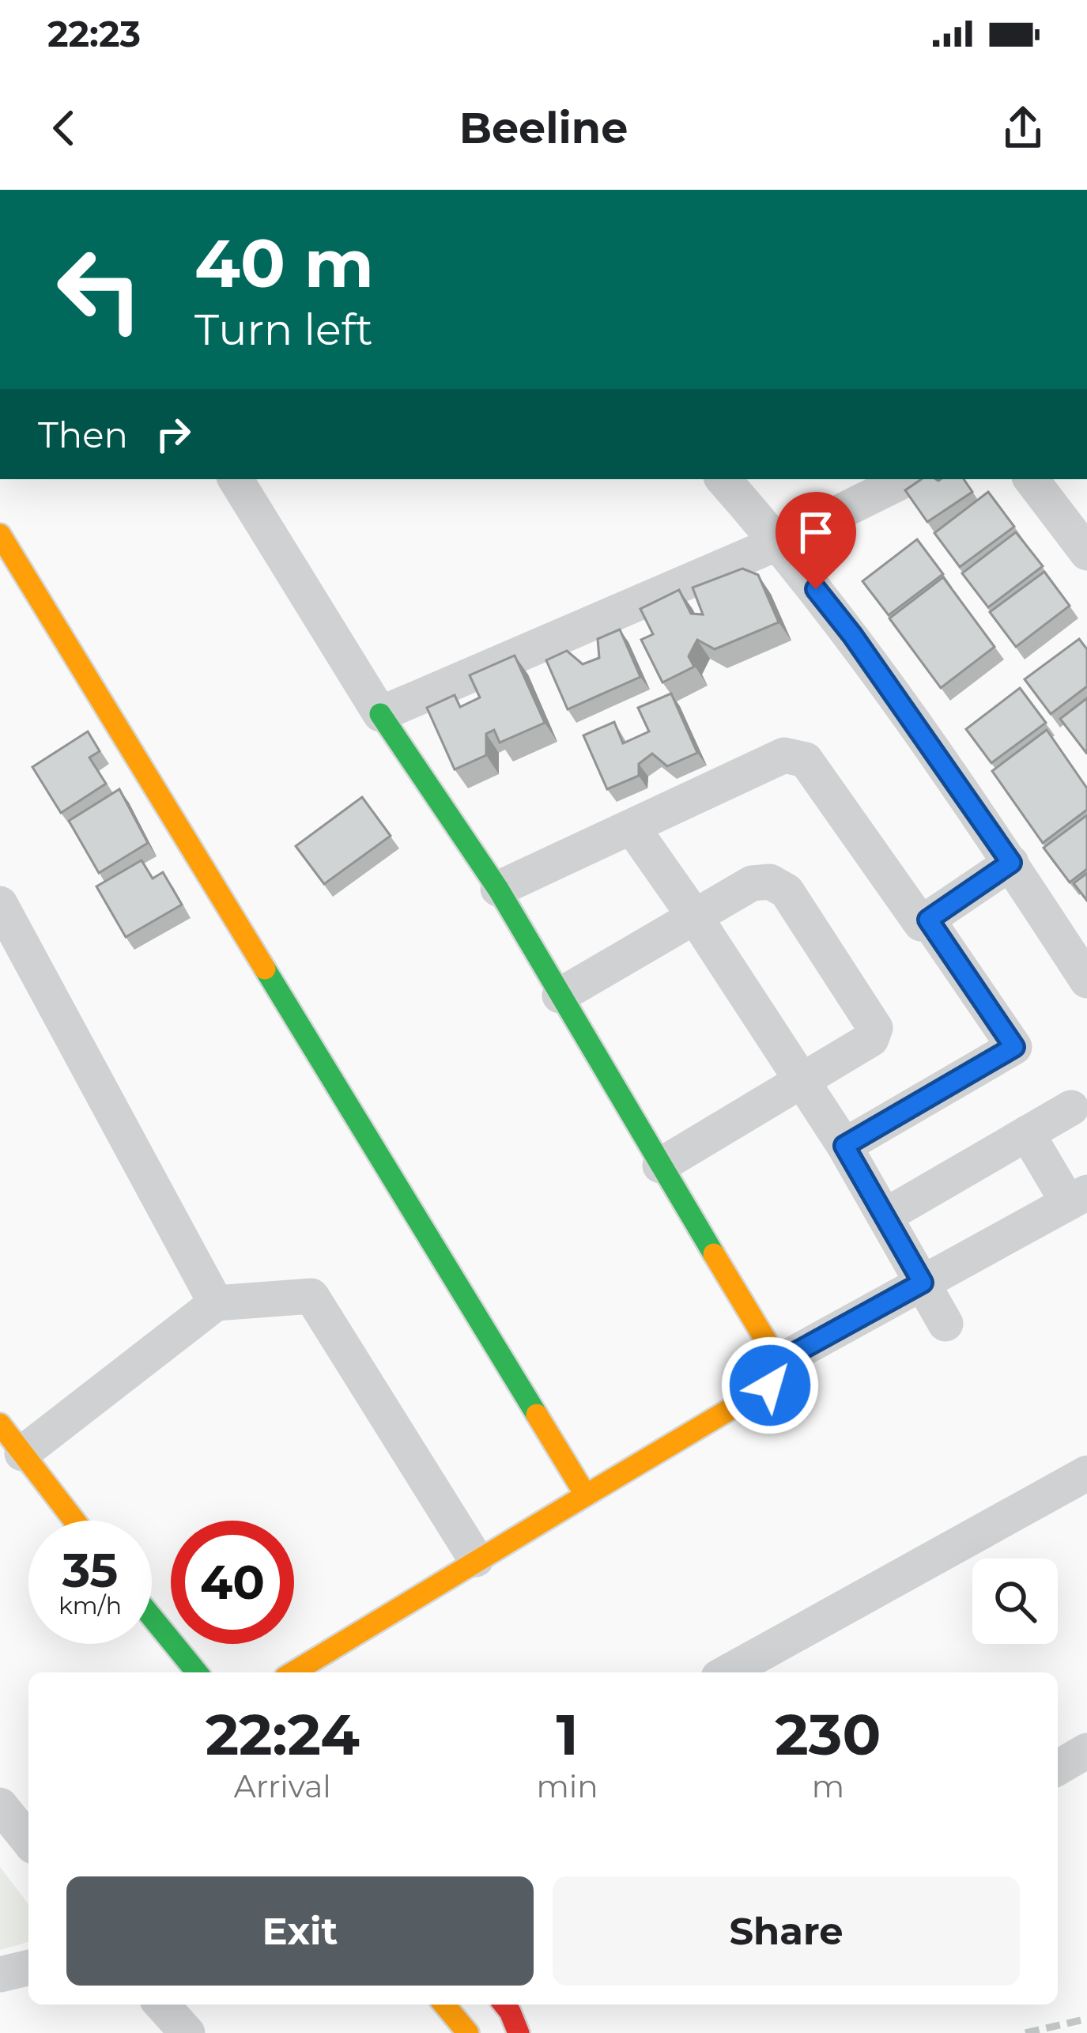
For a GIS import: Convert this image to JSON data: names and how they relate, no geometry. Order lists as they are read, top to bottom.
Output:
{
  "page": {
    "status": "22:23",
    "header": "Beeline",
    "turn": ["40 m", "Turn left"],
    "then": "Then",
    "speed": "35 km/h",
    "limit": "40",
    "eta": [
      "22:24",
      "Arrival",
      "1",
      "min",
      "230",
      "m"
    ],
    "buttons": ["Exit", "Share"]
  }
}
